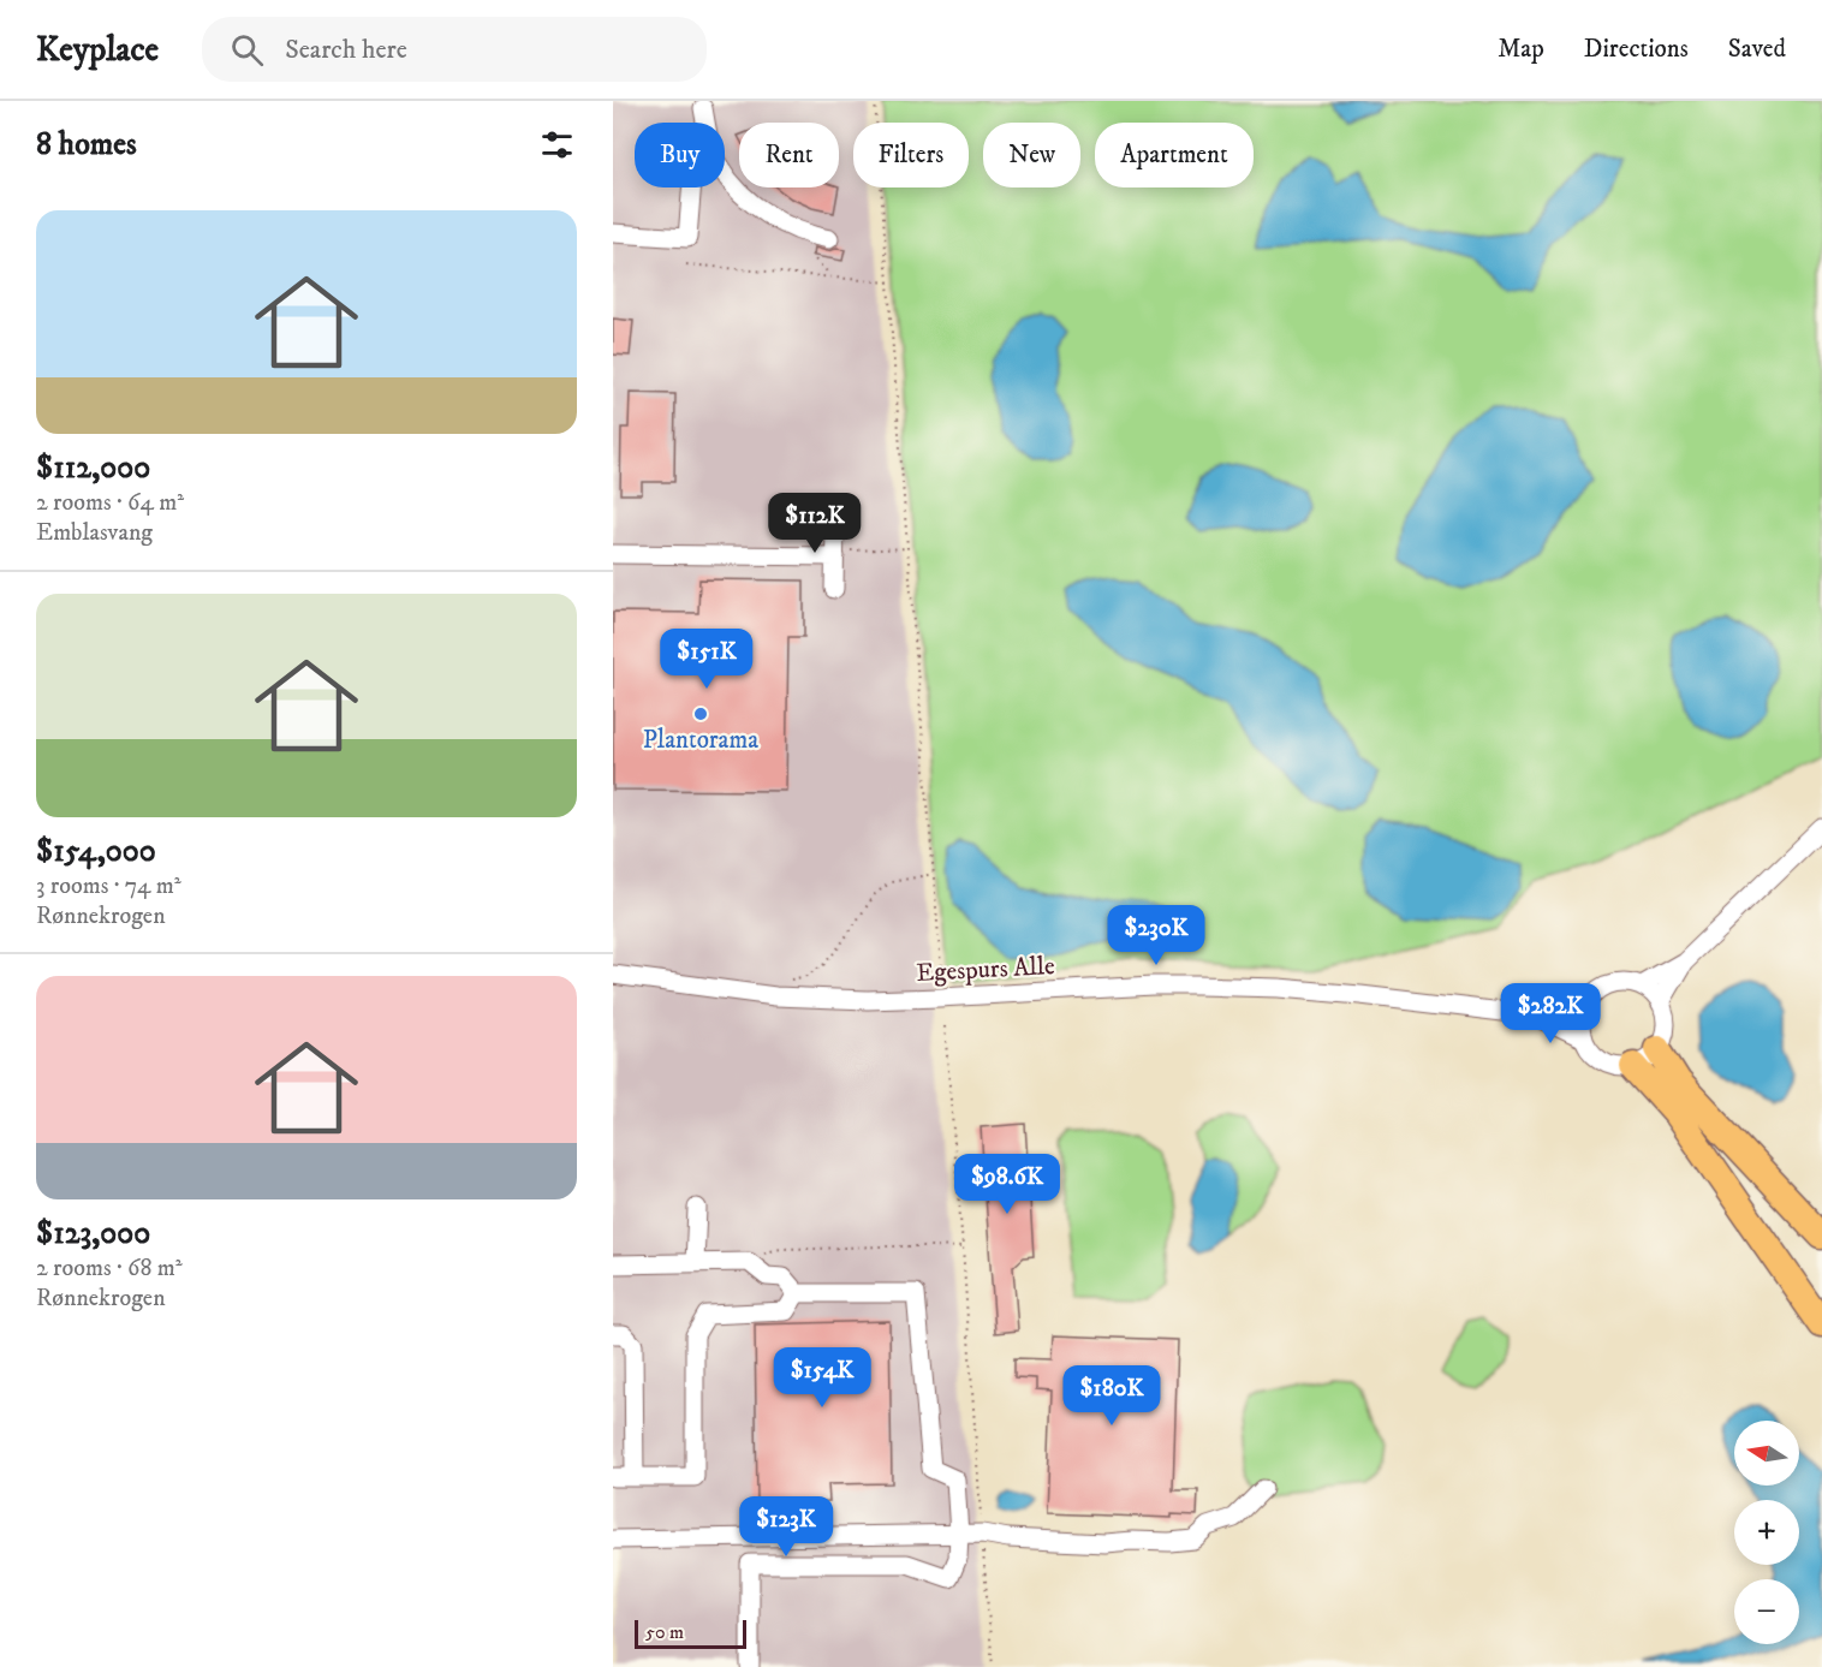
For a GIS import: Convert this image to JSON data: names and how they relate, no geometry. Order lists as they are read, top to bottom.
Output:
{
  "streets": {
    "street": ["Egespurs Alle"]
  },
  "places": ["Plantorama"],
  "scale_bar": "50 m",
  "north": "left",
  "page": {
    "header": "Keyplace",
    "search": "Search here",
    "nav": ["Map", "Directions", "Saved"],
    "heading": "8 homes",
    "chip": [
      "Buy",
      "Rent",
      "Filters",
      "New",
      "Apartment"
    ],
    "list": [
      {
        "name": "$112,000",
        "note": "2 rooms · 64 m² · Emblasvang"
      },
      {
        "name": "$154,000",
        "note": "3 rooms · 74 m² · Rønnekrogen"
      },
      {
        "name": "$123,000",
        "note": "2 rooms · 68 m² · Rønnekrogen"
      }
    ],
    "price": [
      "$112K",
      "$151K",
      "$230K",
      "$282K",
      "$98.6K",
      "$154K",
      "$180K",
      "$123K"
    ],
    "map_buttons": ["+", "−"],
    "scale": "50 m"
  }
}
